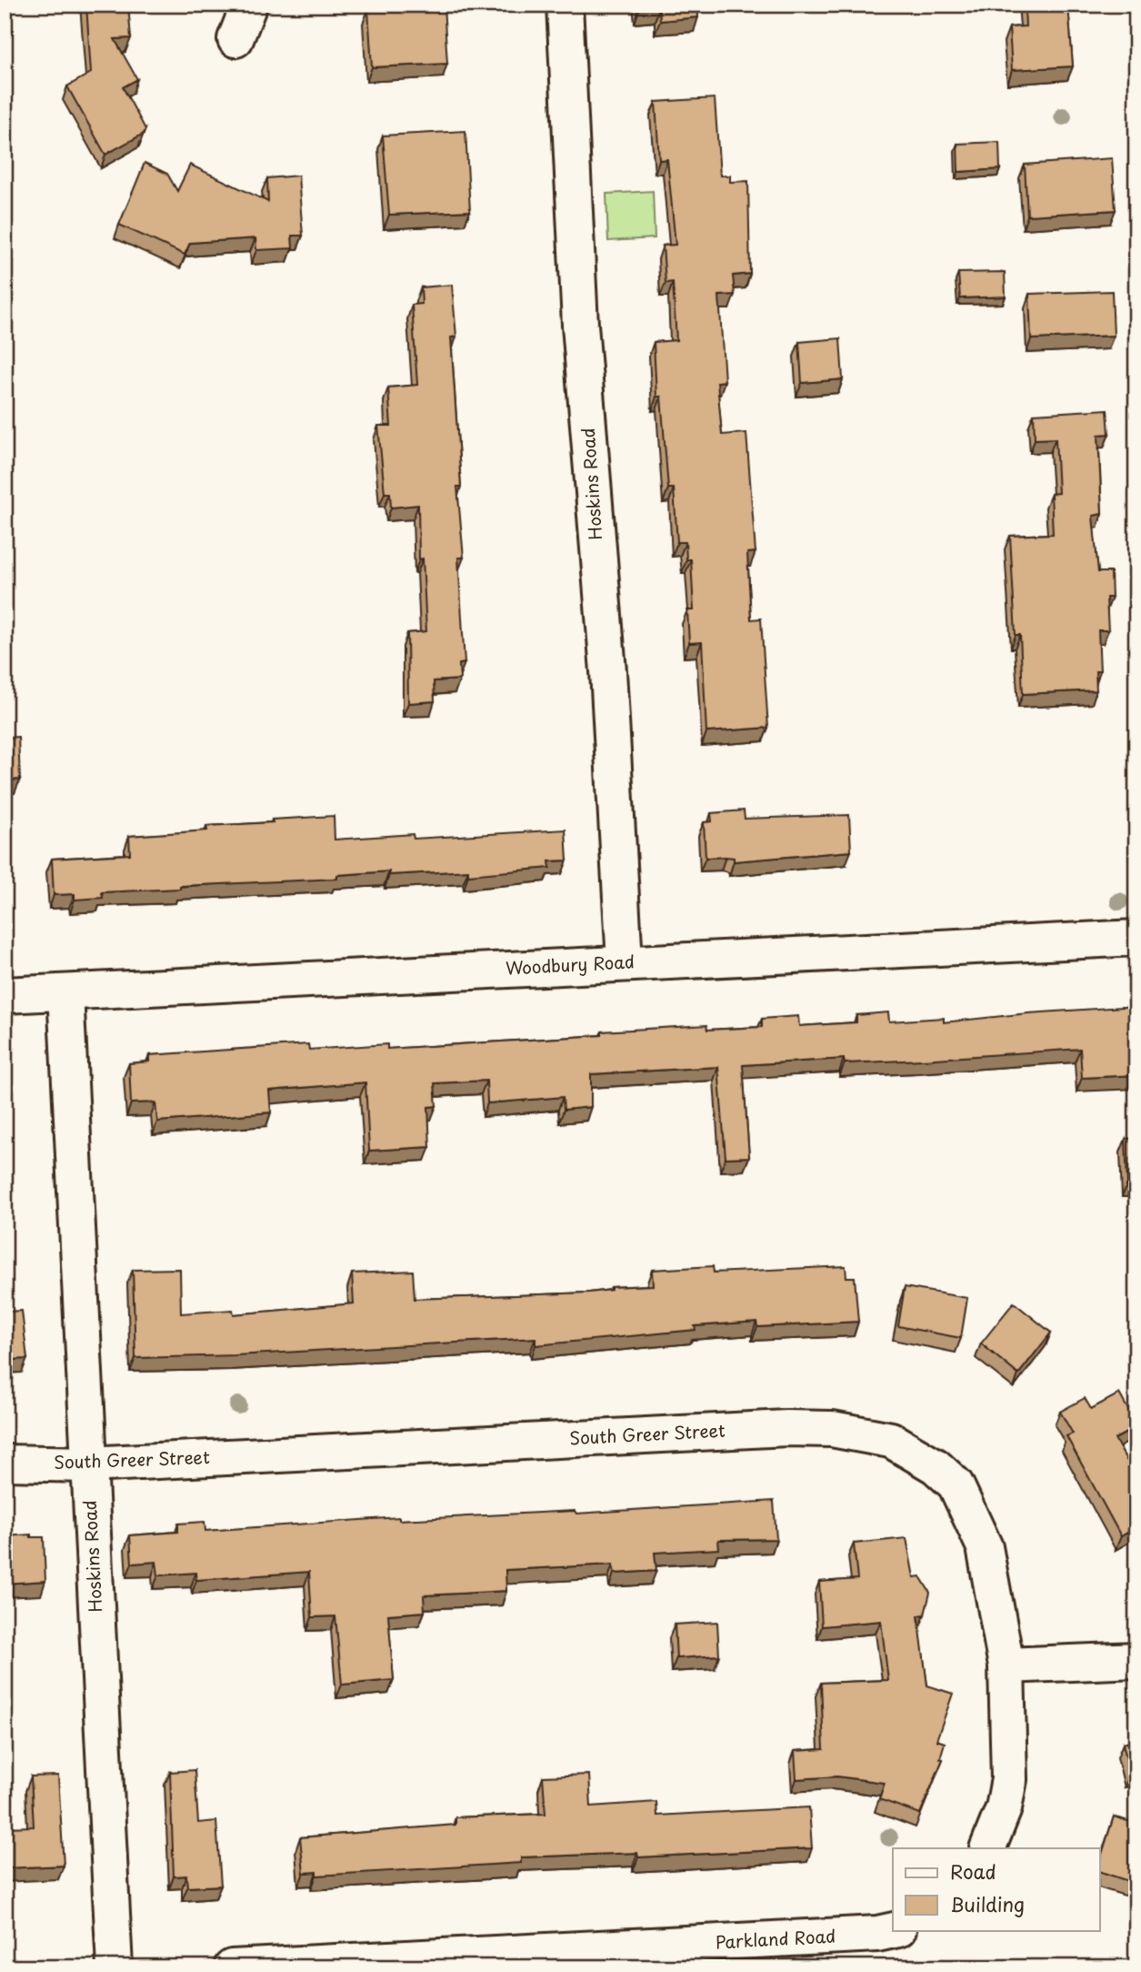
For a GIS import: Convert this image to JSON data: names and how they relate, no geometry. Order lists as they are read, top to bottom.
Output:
{
  "streets": {
    "street": [
      "Hoskins Road",
      "Woodbury Road",
      "South Greer Street",
      "Parkland Road"
    ]
  },
  "crossings": [
    ["Hoskins Road", "Woodbury Road"],
    ["Hoskins Road", "South Greer Street"]
  ],
  "legend": ["Road", "Building"]
}
